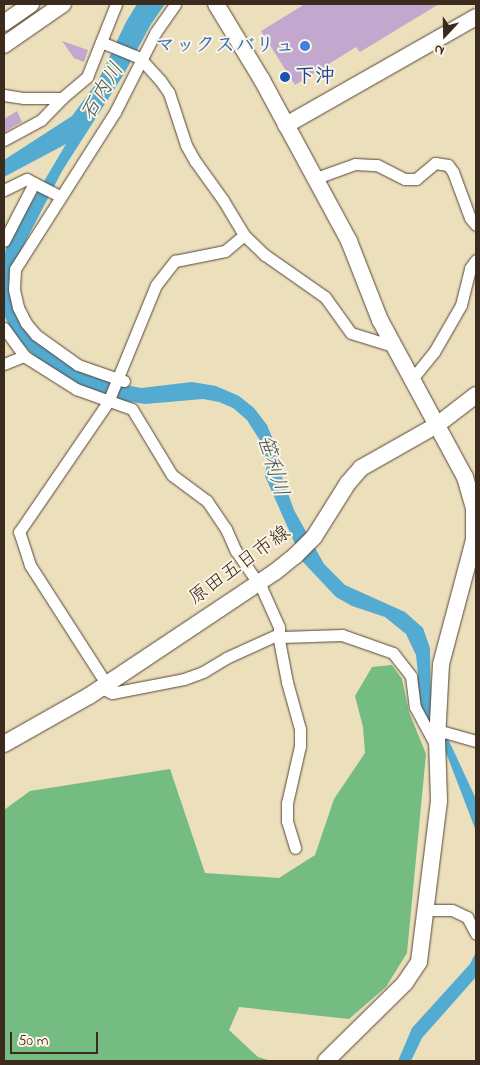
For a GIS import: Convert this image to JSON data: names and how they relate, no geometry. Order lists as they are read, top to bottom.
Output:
{
  "streets": {
    "street": ["原田五日市線"]
  },
  "water": ["石内川", "笹利川"],
  "places": ["マックスバリュ", "下沖"],
  "scale_bar": "50 m",
  "north": "bottom"
}
